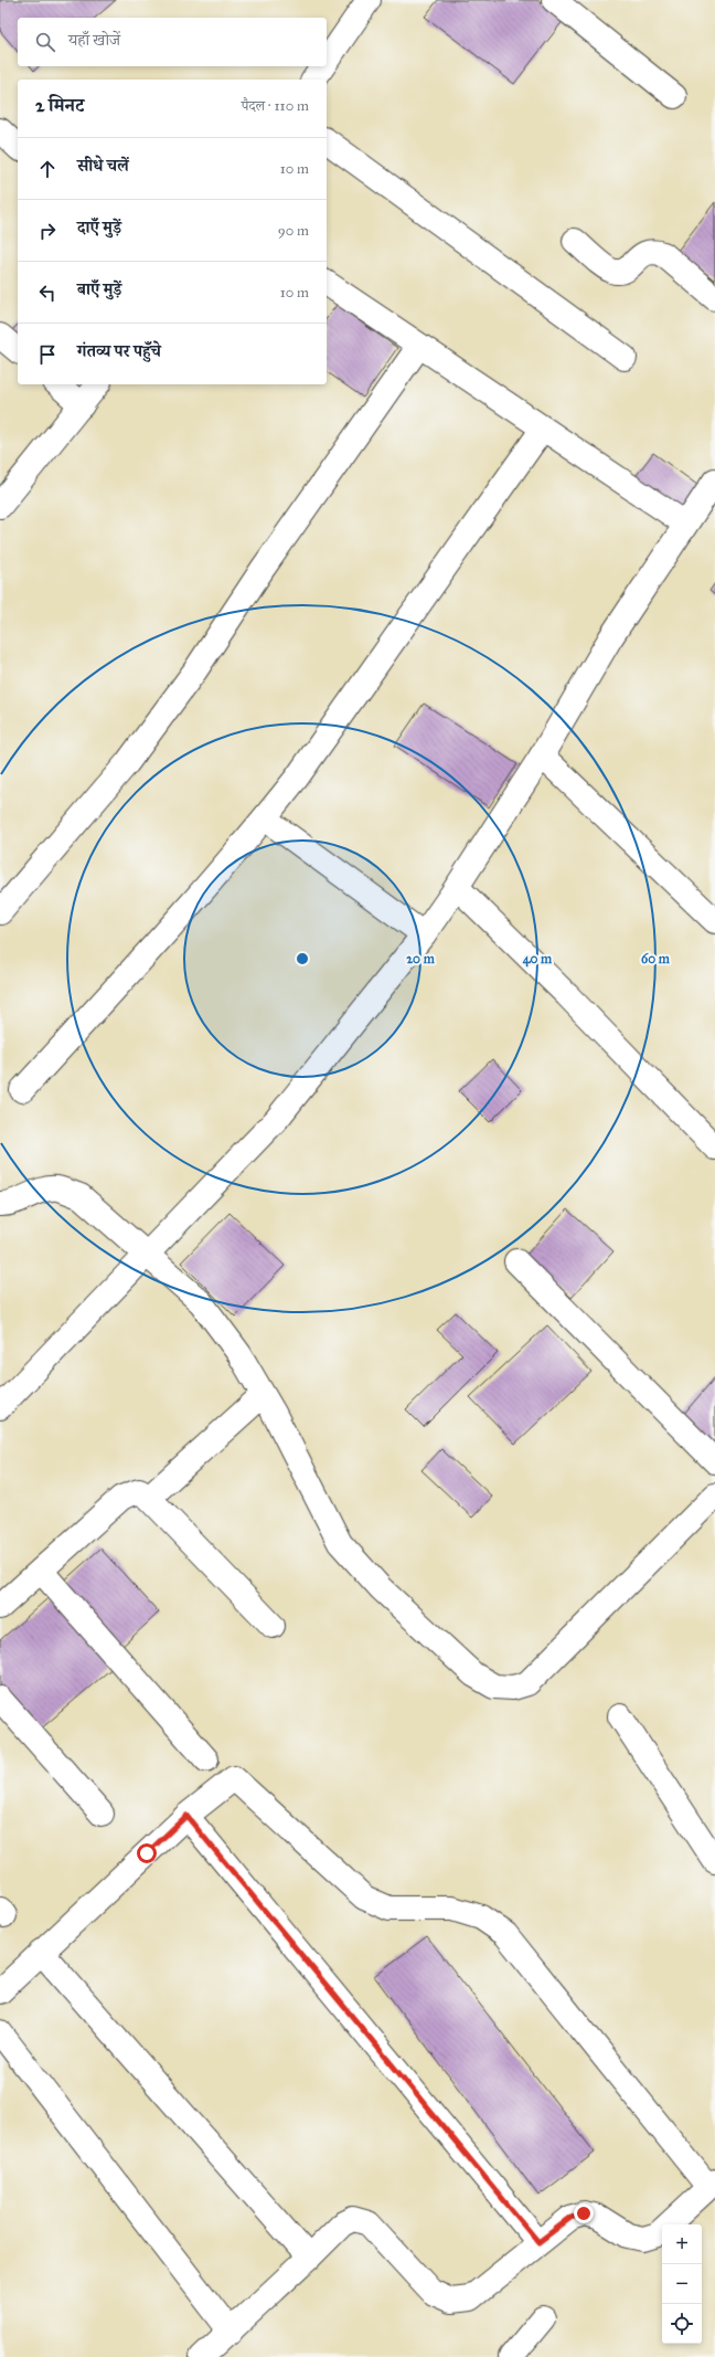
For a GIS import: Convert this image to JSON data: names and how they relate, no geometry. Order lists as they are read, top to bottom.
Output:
{
  "page": {
    "search": "यहाँ खोजें",
    "heading": ["2 मिनट", "पैदल · 110 m"],
    "list": [
      ["सीधे चलें", "10 m"],
      ["दाएँ मुड़ें", "90 m"],
      ["बाएँ मुड़ें", "10 m"],
      "गंतव्य पर पहुँचे"
    ],
    "map_buttons": ["+", "−"]
  },
  "rings": ["20 m", "40 m", "60 m"]
}
